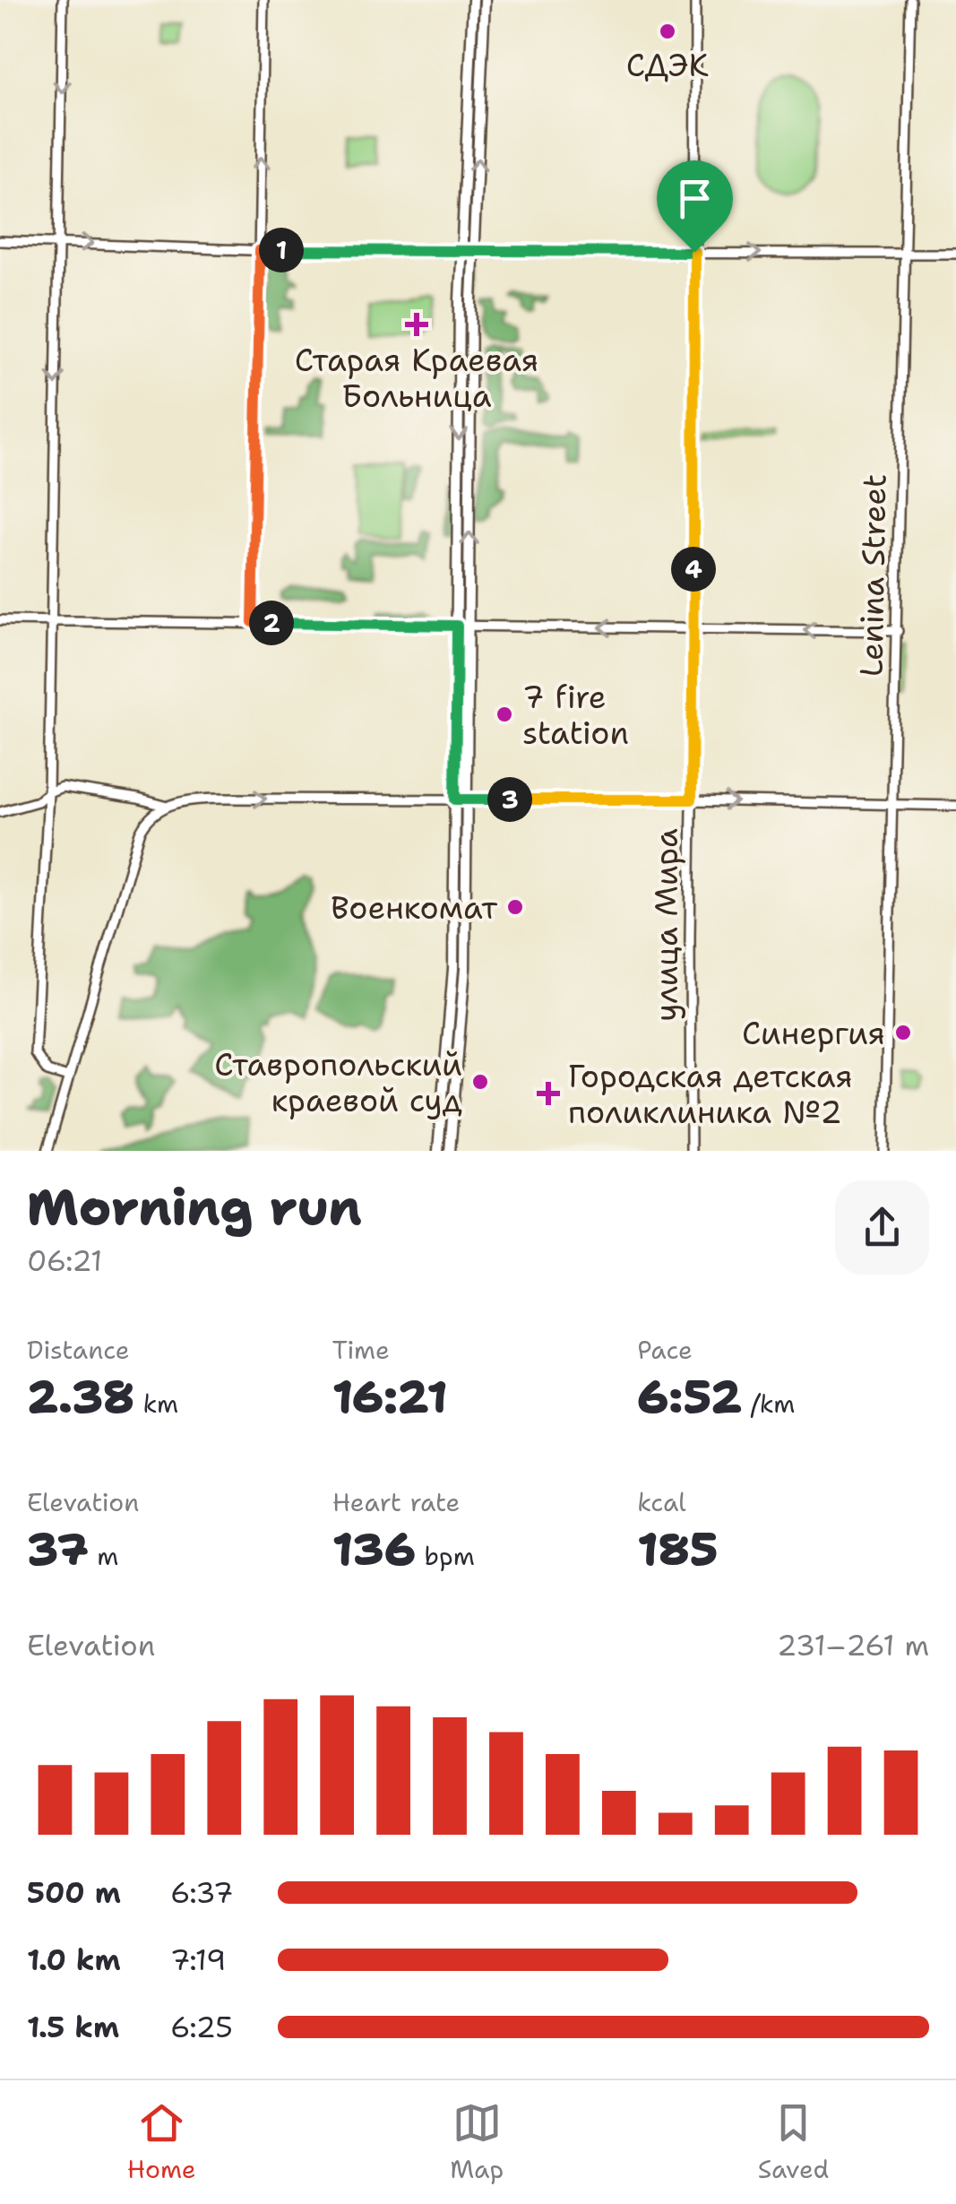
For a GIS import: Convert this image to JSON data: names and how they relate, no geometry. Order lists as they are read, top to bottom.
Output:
{
  "streets": {
    "street": ["Lenina Street", "улица Мира"]
  },
  "places": {
    "other": [
      "СДЭК",
      "7 fire station",
      "Военкомат",
      "Синергия",
      "Ставропольский краевой суд"
    ],
    "health": ["Старая Краевая Больница", "Городская детская поликлиника №2"]
  },
  "page": {
    "pins": [
      "1",
      "4",
      "2",
      "3"
    ],
    "heading": ["Morning run", "06:21"],
    "stats": [
      ["Distance", "2.38 km"],
      ["Time", "16:21"],
      ["Pace", "6:52 /km"],
      ["Elevation", "37 m"],
      ["Heart rate", "136 bpm"],
      ["kcal", "185"]
    ],
    "chart": ["Elevation", "231–261 m"],
    "list": [
      {
        "name": "500 m",
        "note": "6:37"
      },
      {
        "name": "1.0 km",
        "note": "7:19"
      },
      {
        "name": "1.5 km",
        "note": "6:25"
      }
    ],
    "tabs": ["Home", "Map", "Saved"]
  }
}
